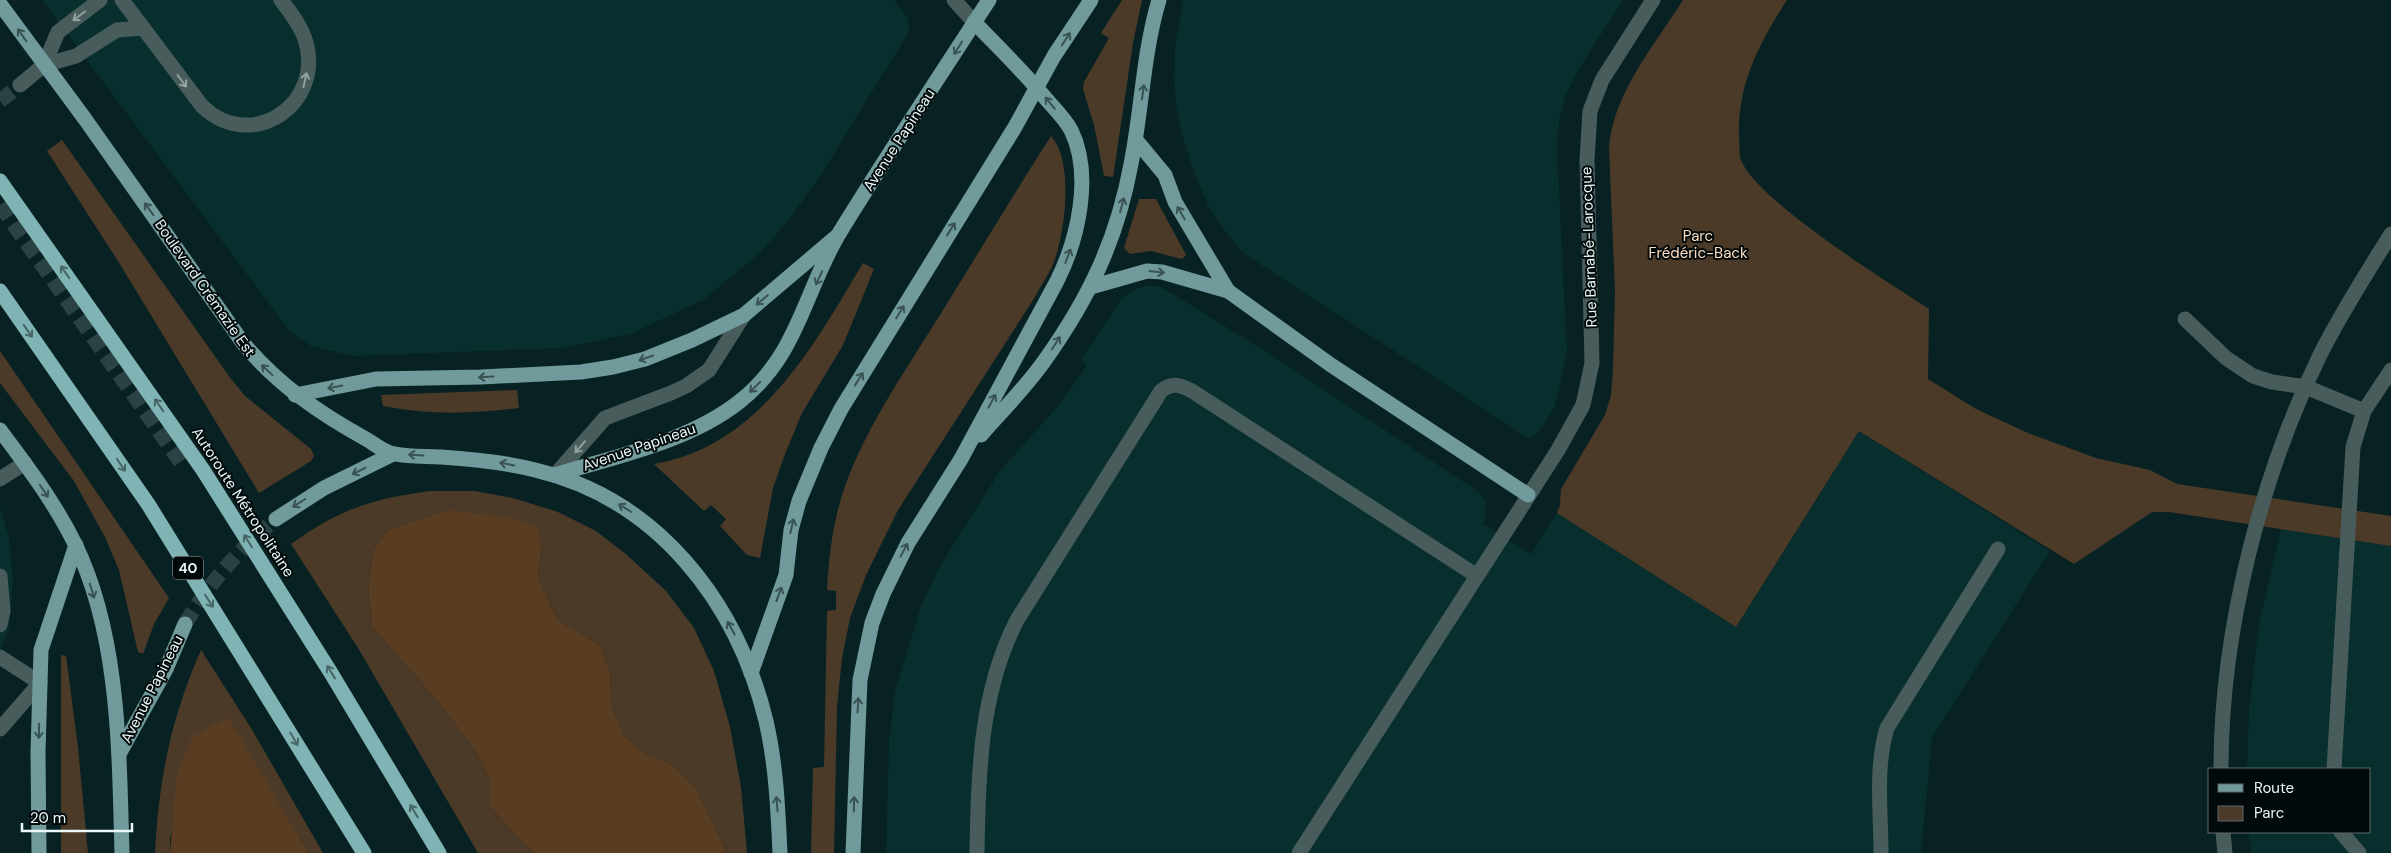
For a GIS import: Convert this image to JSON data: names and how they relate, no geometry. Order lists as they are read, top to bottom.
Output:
{
  "streets": {
    "highway": ["Autoroute Métropolitaine", "40"],
    "main road": ["Avenue Papineau", "Boulevard Crémazie Est"],
    "street": ["Rue Barnabé-Larocque"]
  },
  "crossings": [
    ["Avenue Papineau", "Boulevard Crémazie Est"]
  ],
  "one_way": ["Boulevard Crémazie Est"],
  "parks": ["Parc Frédéric-Back"],
  "legend": ["Route", "Parc"],
  "scale_bar": "20 m"
}
